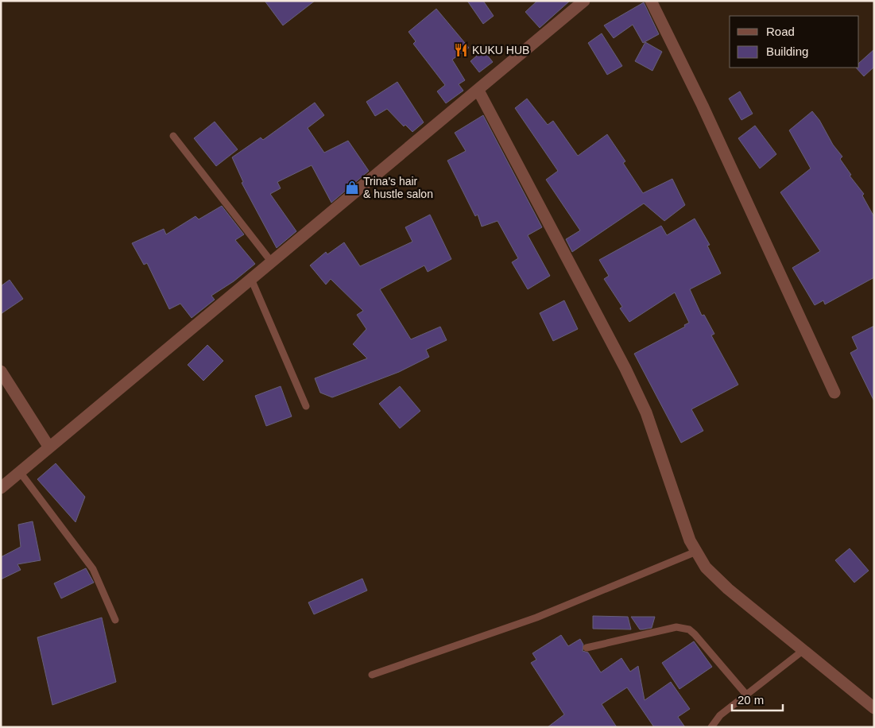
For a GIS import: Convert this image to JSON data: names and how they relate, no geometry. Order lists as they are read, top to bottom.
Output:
{
  "places": {
    "restaurant": ["KUKU HUB"],
    "shop": ["Trina's hair & hustle salon"]
  },
  "legend": ["Road", "Building"],
  "scale_bar": "20 m"
}
